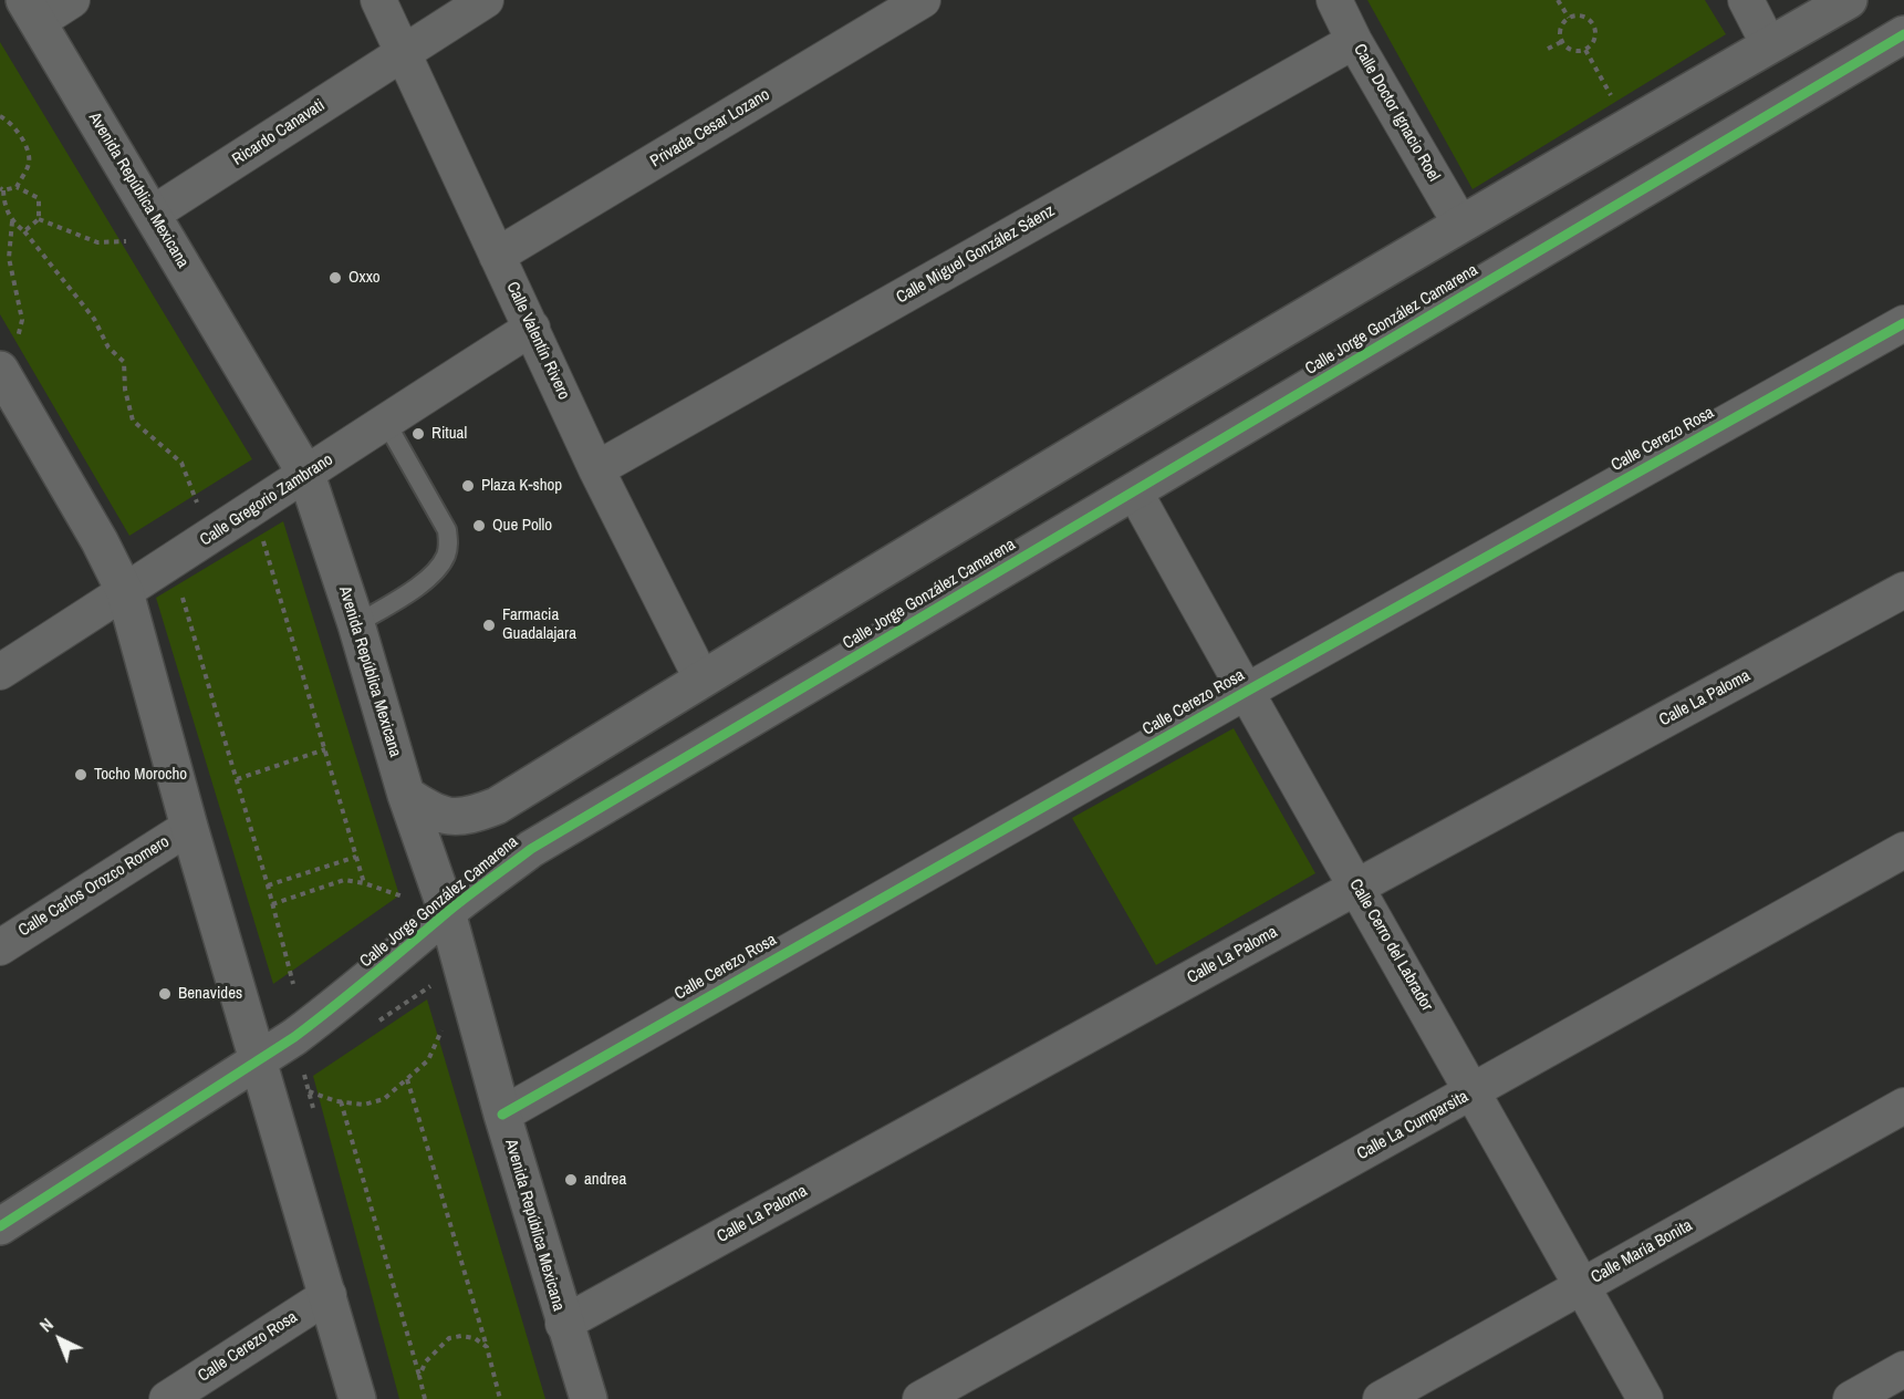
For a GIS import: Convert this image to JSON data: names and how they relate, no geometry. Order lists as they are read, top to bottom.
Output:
{
  "streets": {
    "street": [
      "Calle Doctor Ignacio Roel",
      "Privada Cesar Lozano",
      "Ricardo Canavati",
      "Avenida República Mexicana",
      "Calle Miguel González Sáenz",
      "Calle Jorge González Camarena",
      "Calle Valentín Rivero",
      "Calle Cerezo Rosa",
      "Calle Gregorio Zambrano",
      "Calle La Paloma",
      "Calle Carlos Orozco Romero",
      "Calle Cerro del Labrador",
      "Calle La Cumparsita",
      "Calle María Bonita"
    ]
  },
  "crossings": [
    ["Calle Doctor Ignacio Roel", "Calle Miguel González Sáenz"],
    ["Privada Cesar Lozano", "Calle Valentín Rivero"],
    ["Ricardo Canavati", "Avenida República Mexicana"],
    ["Ricardo Canavati", "Calle Valentín Rivero"],
    ["Avenida República Mexicana", "Calle Jorge González Camarena"],
    ["Avenida República Mexicana", "Calle Cerezo Rosa"],
    ["Avenida República Mexicana", "Calle Gregorio Zambrano"],
    ["Avenida República Mexicana", "Calle La Paloma"],
    ["Calle Miguel González Sáenz", "Calle Valentín Rivero"],
    ["Calle Jorge González Camarena", "Calle Cerro del Labrador"],
    ["Calle Valentín Rivero", "Calle Gregorio Zambrano"],
    ["Calle Cerezo Rosa", "Calle Cerro del Labrador"],
    ["Calle La Paloma", "Calle Cerro del Labrador"],
    ["Calle Cerro del Labrador", "Calle La Cumparsita"],
    ["Calle Cerro del Labrador", "Calle María Bonita"]
  ],
  "places": [
    "Oxxo",
    "Ritual",
    "Plaza K-shop",
    "Que Pollo",
    "Farmacia Guadalajara",
    "Tocho Morocho",
    "Benavides",
    "andrea"
  ],
  "north": "top left"
}
